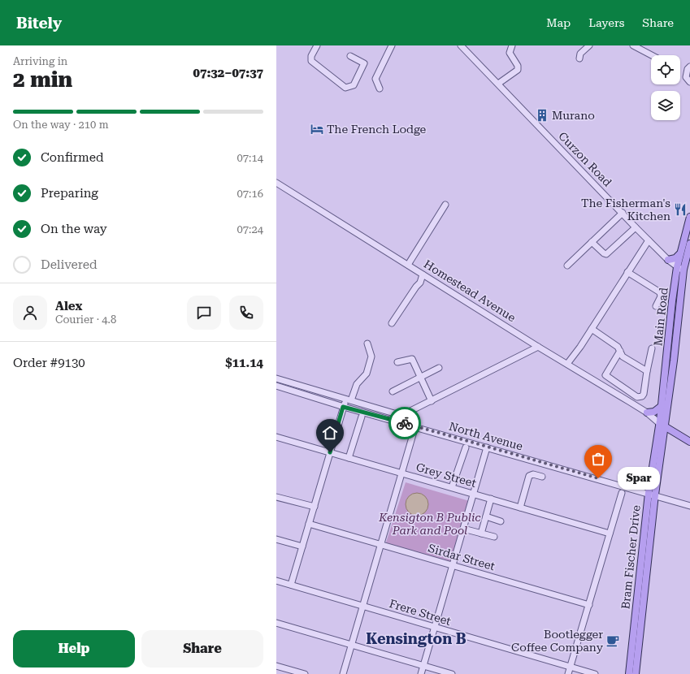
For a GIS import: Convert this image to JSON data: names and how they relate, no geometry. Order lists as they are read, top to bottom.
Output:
{
  "streets": {
    "main road": ["Main Road", "Bram Fischer Drive"],
    "street": [
      "Curzon Road",
      "Homestead Avenue",
      "North Avenue",
      "Grey Street",
      "Sirdar Street",
      "Frere Street"
    ]
  },
  "crossings": [
    ["Curzon Road", "Main Road"],
    ["Homestead Avenue", "Main Road"],
    ["Homestead Avenue", "Bram Fischer Drive"],
    ["Main Road", "Bram Fischer Drive"],
    ["North Avenue", "Bram Fischer Drive"]
  ],
  "districts": ["Kensington B"],
  "parks": ["Kensigton B Public Park and Pool"],
  "places": {
    "building": ["Murano"],
    "hotel": ["The French Lodge"],
    "restaurant": ["The Fisherman's Kitchen"],
    "other": ["Spar"],
    "cafe": ["Bootlegger Coffee Company"]
  },
  "page": {
    "header": "Bitely",
    "nav": ["Map", "Layers", "Share"],
    "heading": ["2 min", "Arriving in", "07:32–07:37"],
    "panel": [
      "Alex",
      "Courier · 4.8",
      "Order #9130",
      "$11.14"
    ],
    "bar": "On the way · 210 m",
    "list": [
      ["Confirmed", "07:14"],
      ["Preparing", "07:16"],
      ["On the way", "07:24"],
      "Delivered"
    ],
    "bubble": "Spar",
    "buttons": ["Help", "Share"]
  }
}
